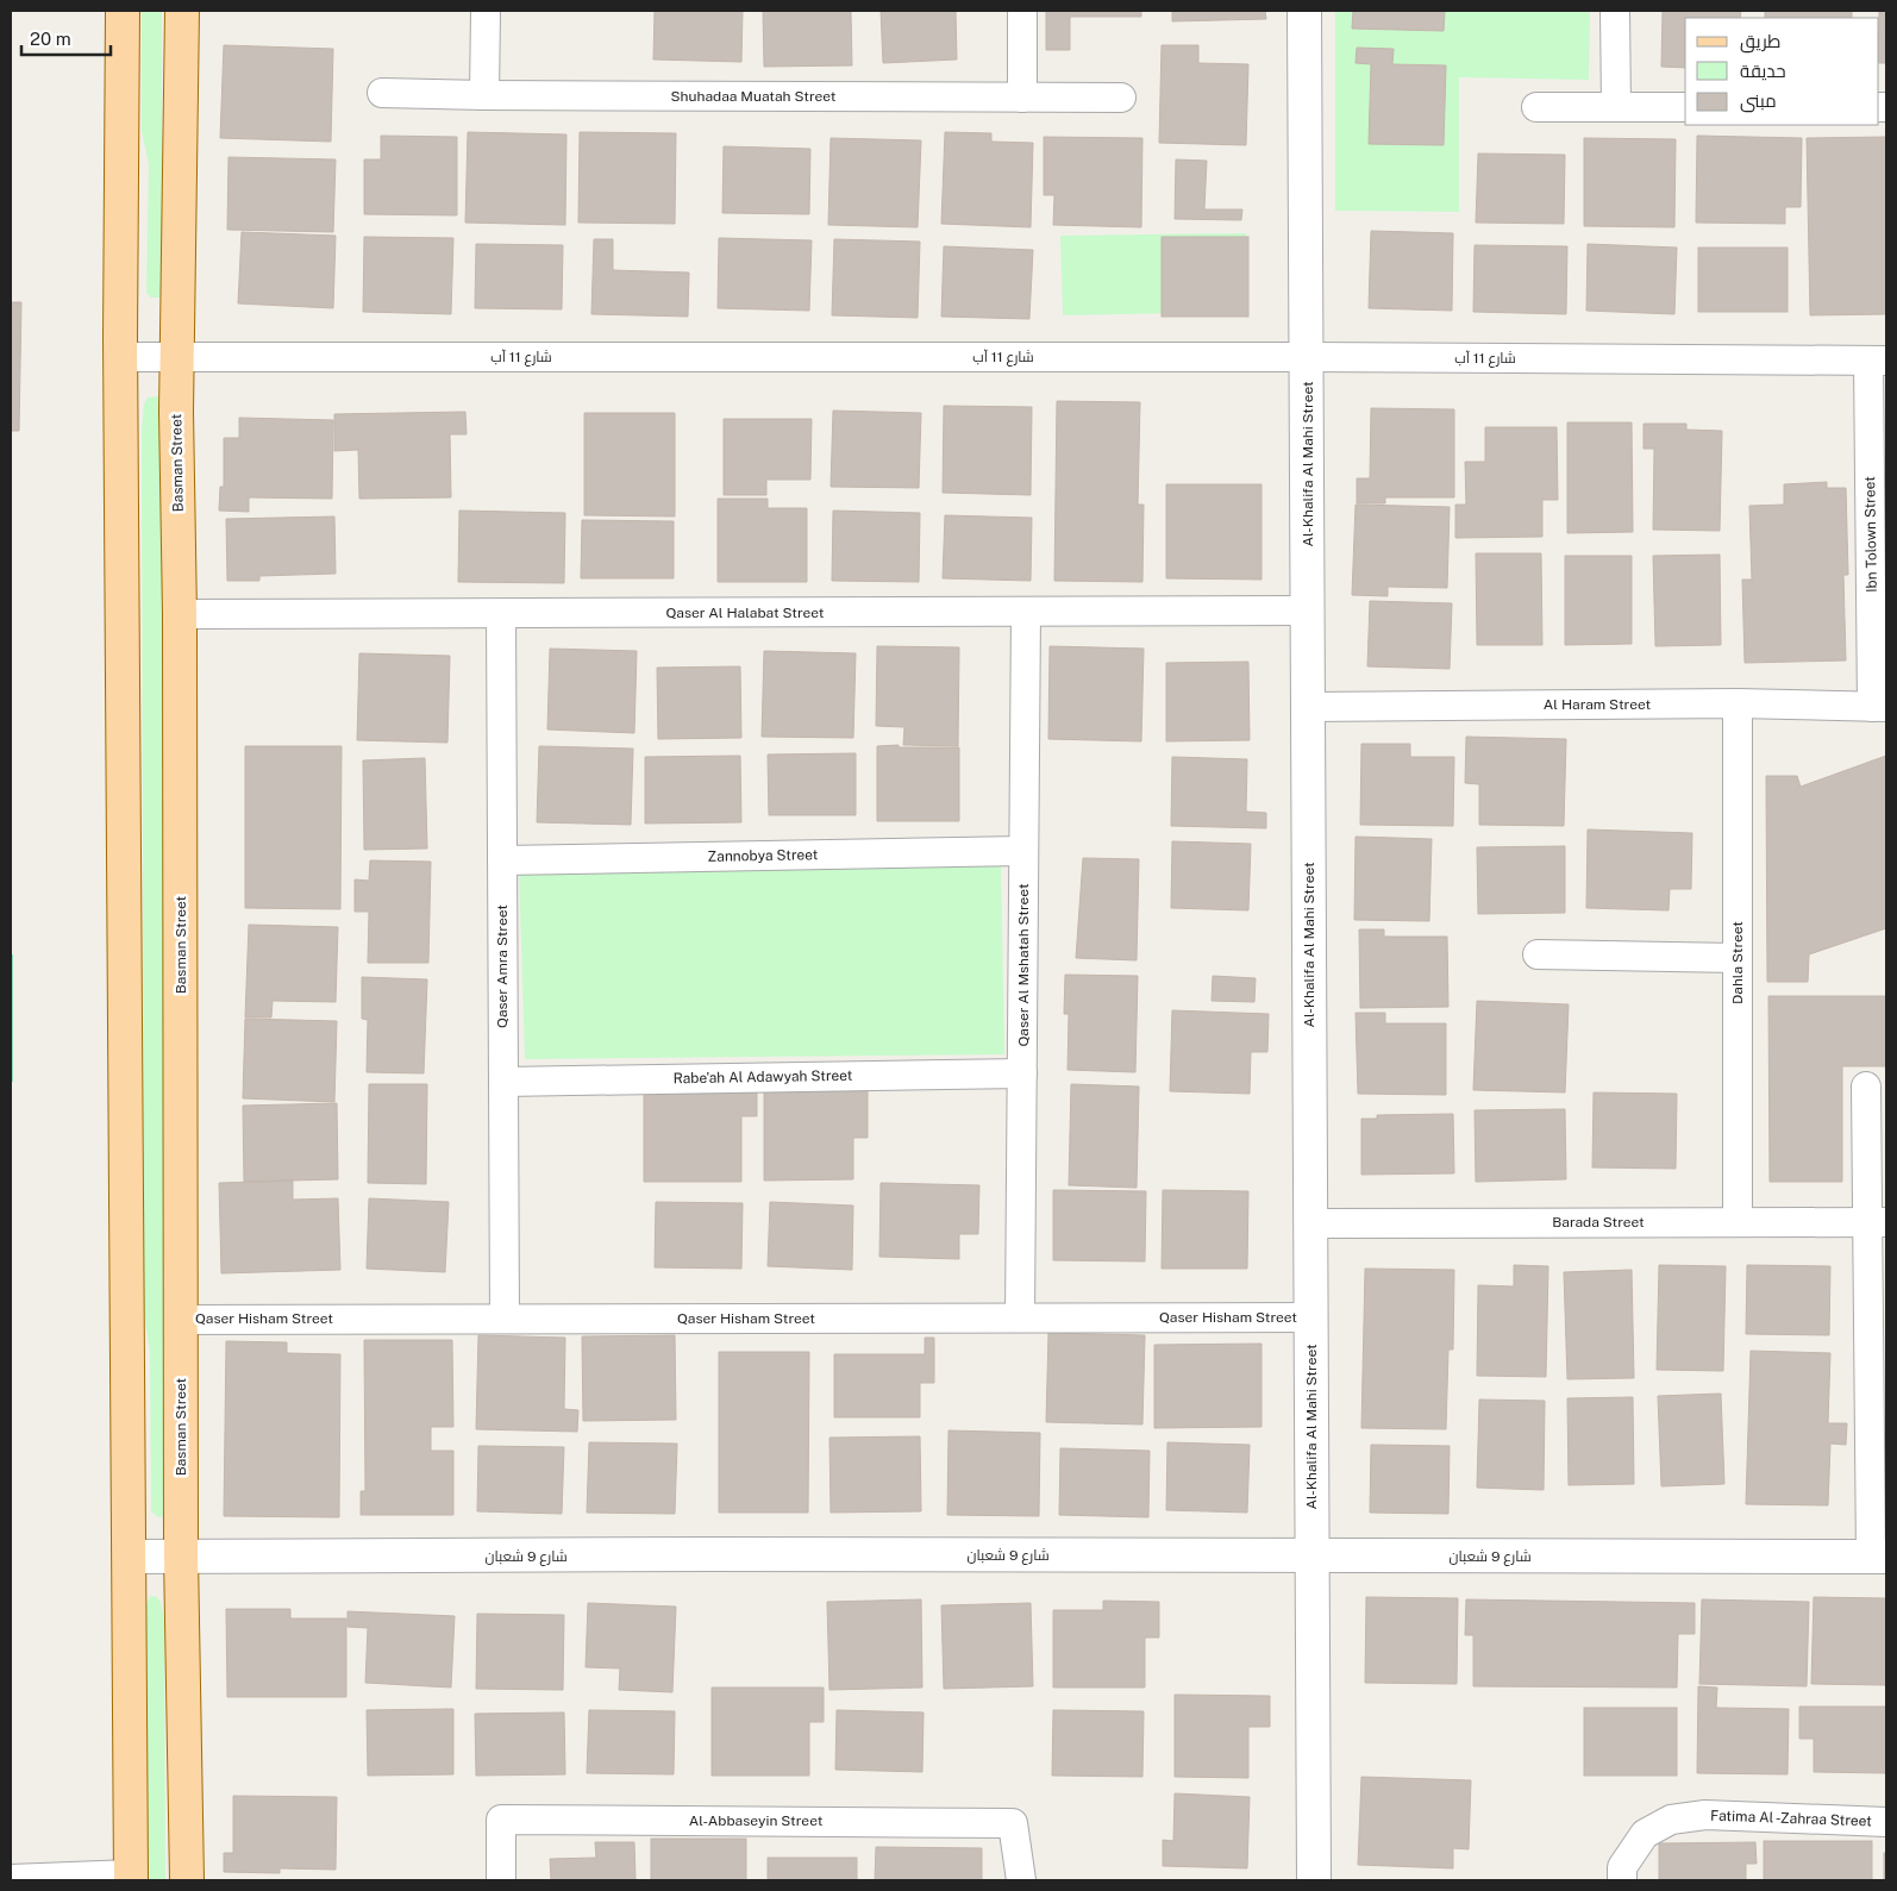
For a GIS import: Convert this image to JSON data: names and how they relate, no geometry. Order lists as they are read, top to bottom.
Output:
{
  "streets": {
    "main road": ["Basman Street"],
    "street": [
      "Shuhadaa Muatah Street",
      "شارع 11 آب",
      "Al-Khalifa Al Mahi Street",
      "Ibn Tolown Street",
      "Qaser Al Halabat Street",
      "Al Haram Street",
      "Zannobya Street",
      "Dahla Street",
      "Qaser Al Mshatah Street",
      "Qaser Amra Street",
      "Rabe'ah Al Adawyah Street",
      "Barada Street",
      "Qaser Hisham Street",
      "شارع 9 شعبان",
      "Fatima Al -Zahraa Street",
      "Al-Abbaseyin Street"
    ]
  },
  "crossings": [
    ["شارع 11 آب", "Basman Street"],
    ["شارع 11 آب", "Al-Khalifa Al Mahi Street"],
    ["شارع 11 آب", "Ibn Tolown Street"],
    ["Basman Street", "Qaser Al Halabat Street"],
    ["Basman Street", "Qaser Hisham Street"],
    ["Basman Street", "شارع 9 شعبان"],
    ["Al-Khalifa Al Mahi Street", "Qaser Al Halabat Street"],
    ["Al-Khalifa Al Mahi Street", "Al Haram Street"],
    ["Al-Khalifa Al Mahi Street", "Barada Street"],
    ["Al-Khalifa Al Mahi Street", "Qaser Hisham Street"],
    ["Al-Khalifa Al Mahi Street", "شارع 9 شعبان"],
    ["Ibn Tolown Street", "Al Haram Street"],
    ["Qaser Al Halabat Street", "Qaser Al Mshatah Street"],
    ["Qaser Al Halabat Street", "Qaser Amra Street"],
    ["Al Haram Street", "Dahla Street"],
    ["Zannobya Street", "Qaser Al Mshatah Street"],
    ["Zannobya Street", "Qaser Amra Street"],
    ["Dahla Street", "Barada Street"],
    ["Qaser Al Mshatah Street", "Rabe'ah Al Adawyah Street"],
    ["Qaser Al Mshatah Street", "Qaser Hisham Street"],
    ["Qaser Amra Street", "Rabe'ah Al Adawyah Street"],
    ["Qaser Amra Street", "Qaser Hisham Street"]
  ],
  "legend": ["طريق", "حديقة", "مبنى"],
  "scale_bar": "20 m"
}
